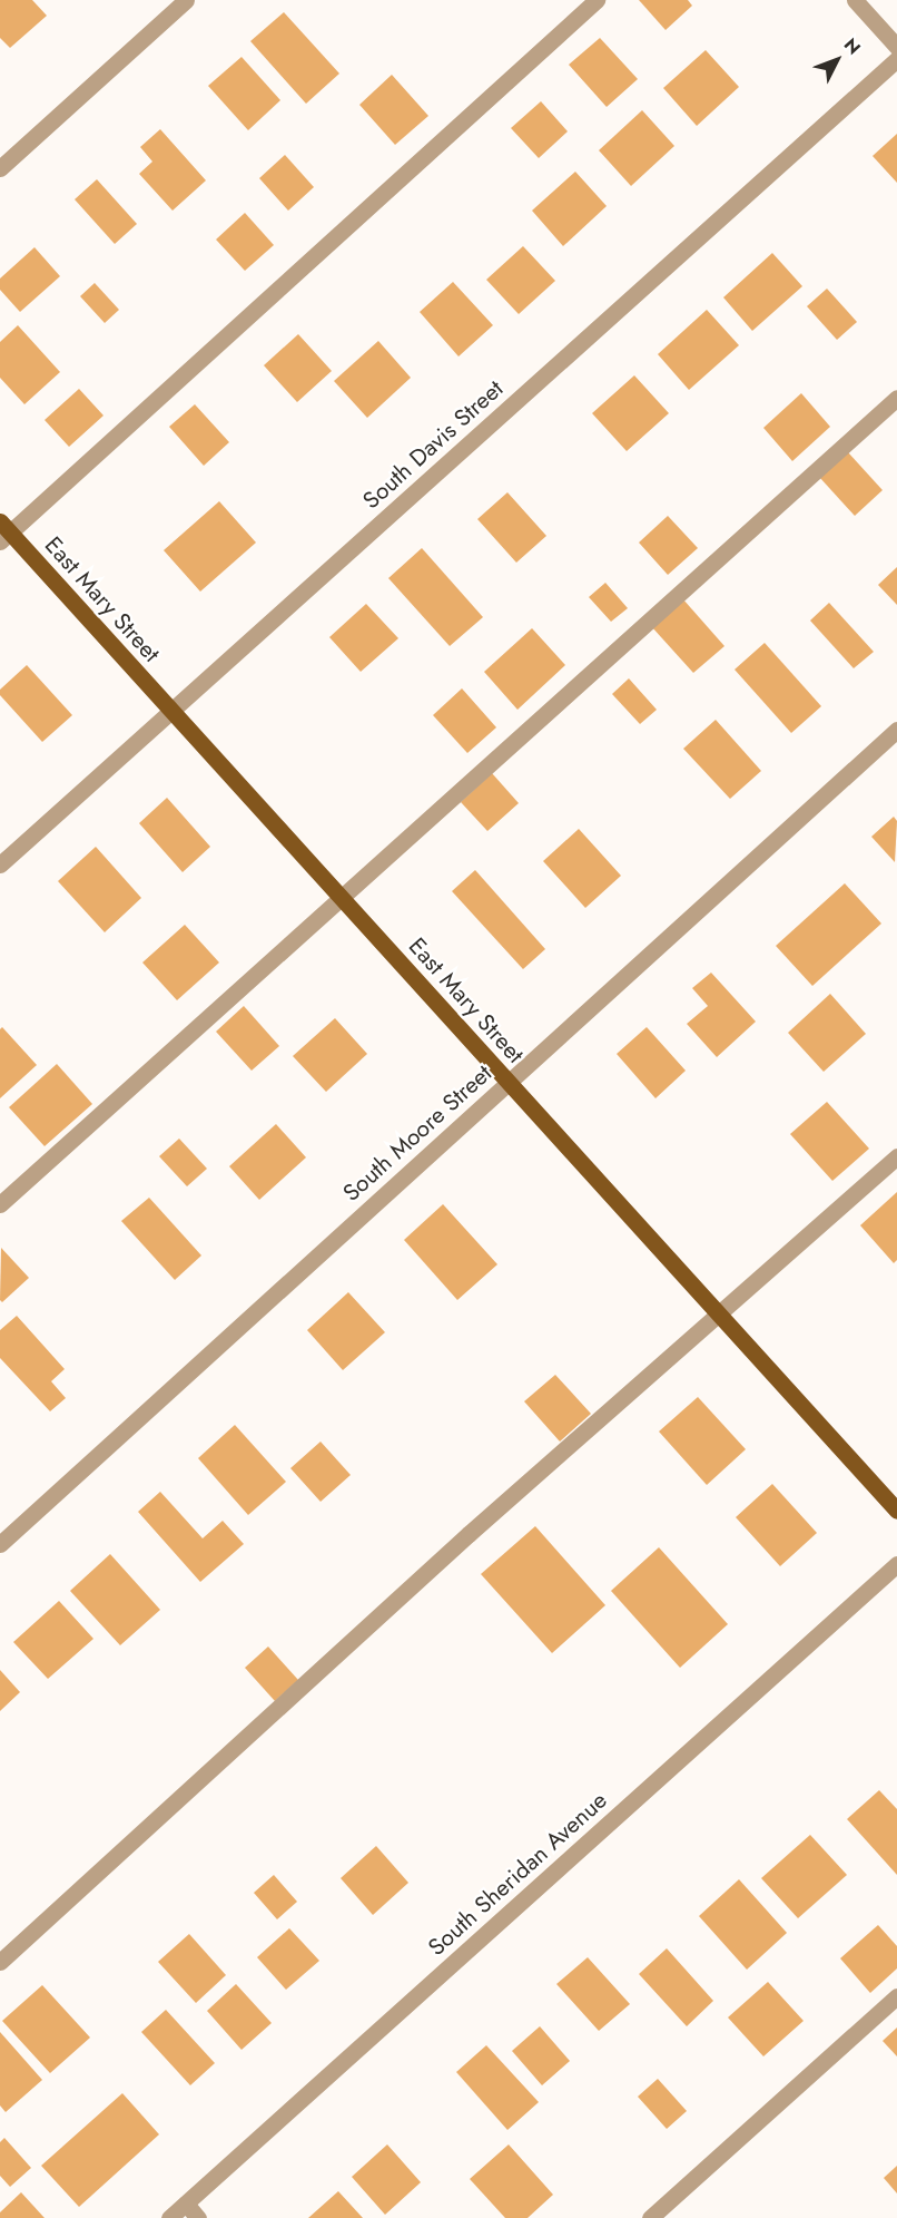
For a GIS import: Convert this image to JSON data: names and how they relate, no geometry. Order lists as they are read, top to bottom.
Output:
{
  "streets": {
    "main road": ["East Mary Street"],
    "street": ["South Davis Street", "South Moore Street", "South Sheridan Avenue"]
  },
  "crossings": [
    ["South Davis Street", "East Mary Street"],
    ["East Mary Street", "South Moore Street"]
  ],
  "north": "top right"
}
